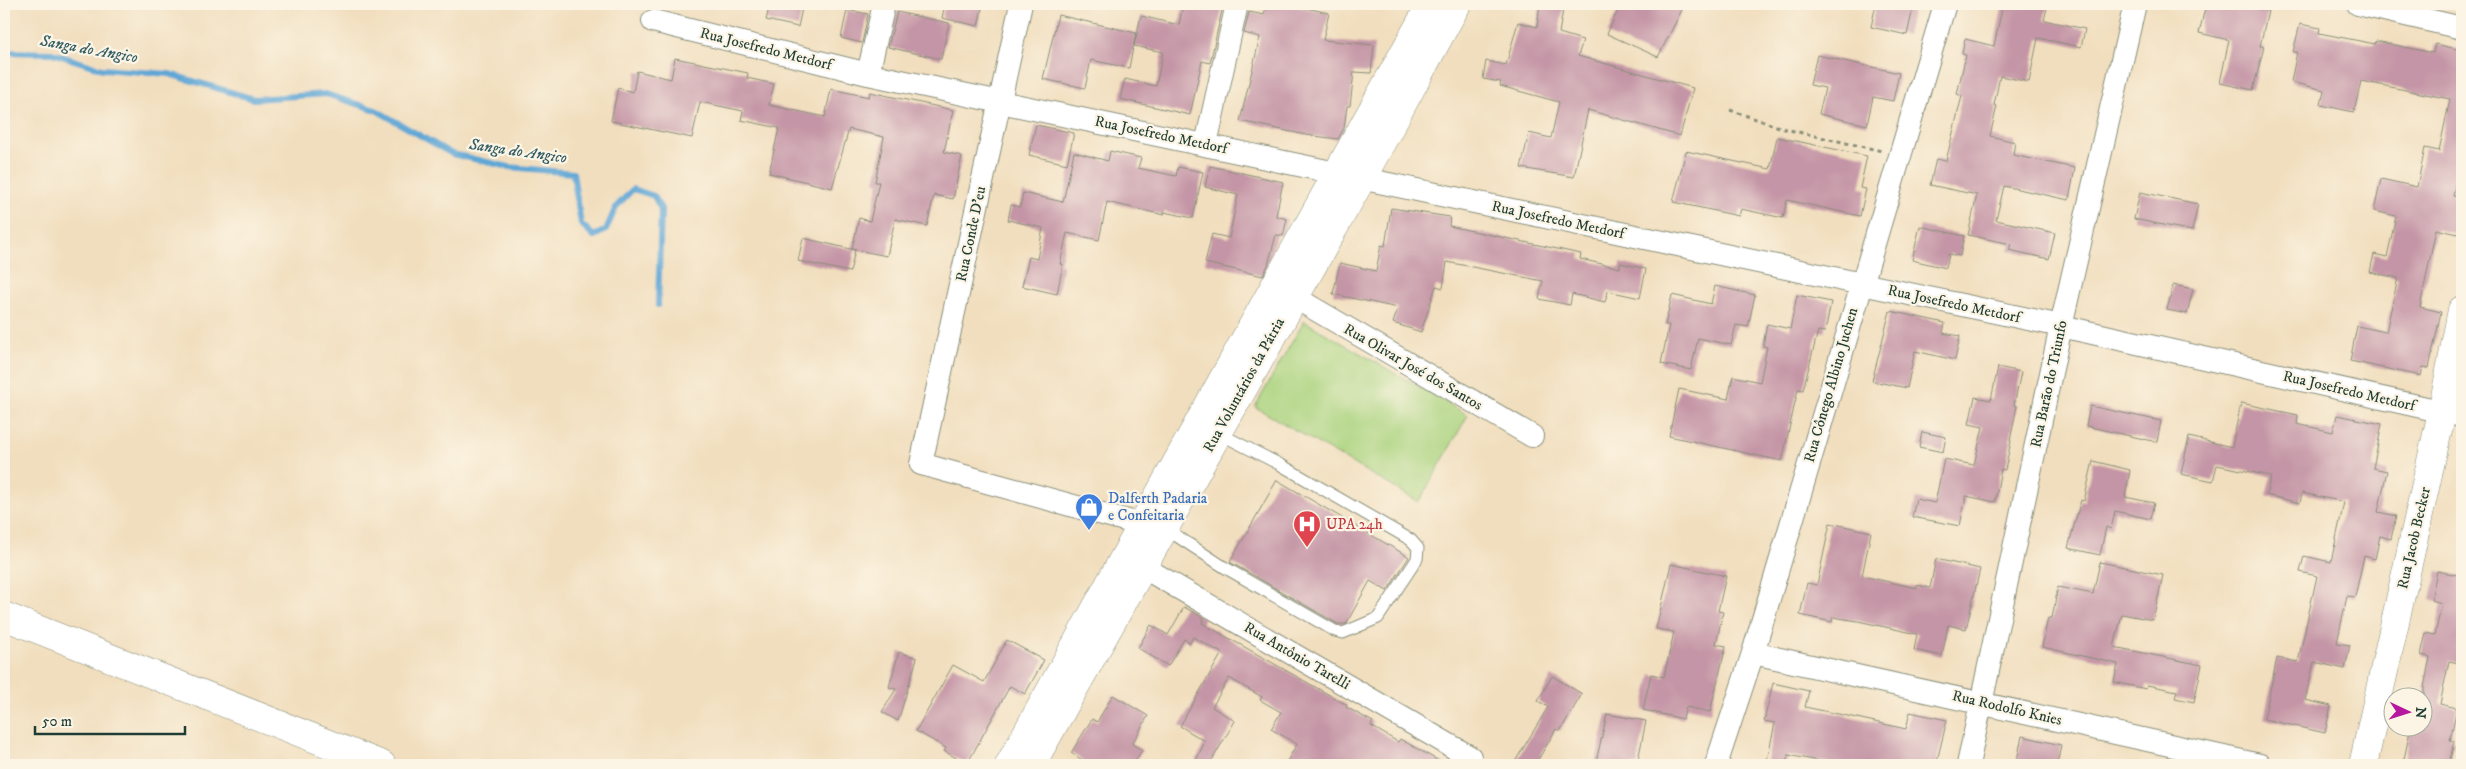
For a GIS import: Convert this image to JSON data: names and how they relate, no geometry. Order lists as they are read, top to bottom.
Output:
{
  "streets": {
    "main road": ["Rua Voluntários da Pátria", "Rua Jacob Becker"],
    "street": [
      "Rua Josefredo Metdorf",
      "Rua Conde D'eu",
      "Rua Olivar José dos Santos",
      "Rua Barão do Triunfo",
      "Rua Cônego Albino Juchen",
      "Rua Antônio Tarelli",
      "Rua Rodolfo Knies"
    ]
  },
  "crossings": [
    ["Rua Josefredo Metdorf", "Rua Conde D'eu"],
    ["Rua Josefredo Metdorf", "Rua Barão do Triunfo"],
    ["Rua Josefredo Metdorf", "Rua Voluntários da Pátria"],
    ["Rua Josefredo Metdorf", "Rua Cônego Albino Juchen"],
    ["Rua Josefredo Metdorf", "Rua Jacob Becker"],
    ["Rua Conde D'eu", "Rua Voluntários da Pátria"],
    ["Rua Olivar José dos Santos", "Rua Voluntários da Pátria"],
    ["Rua Barão do Triunfo", "Rua Rodolfo Knies"],
    ["Rua Voluntários da Pátria", "Rua Antônio Tarelli"],
    ["Rua Cônego Albino Juchen", "Rua Rodolfo Knies"]
  ],
  "water": ["Sanga do Angico"],
  "places": {
    "shop": ["Dalferth Padaria e Confeitaria"],
    "hospital": ["UPA 24h"]
  },
  "scale_bar": "50 m",
  "north": "right"
}
